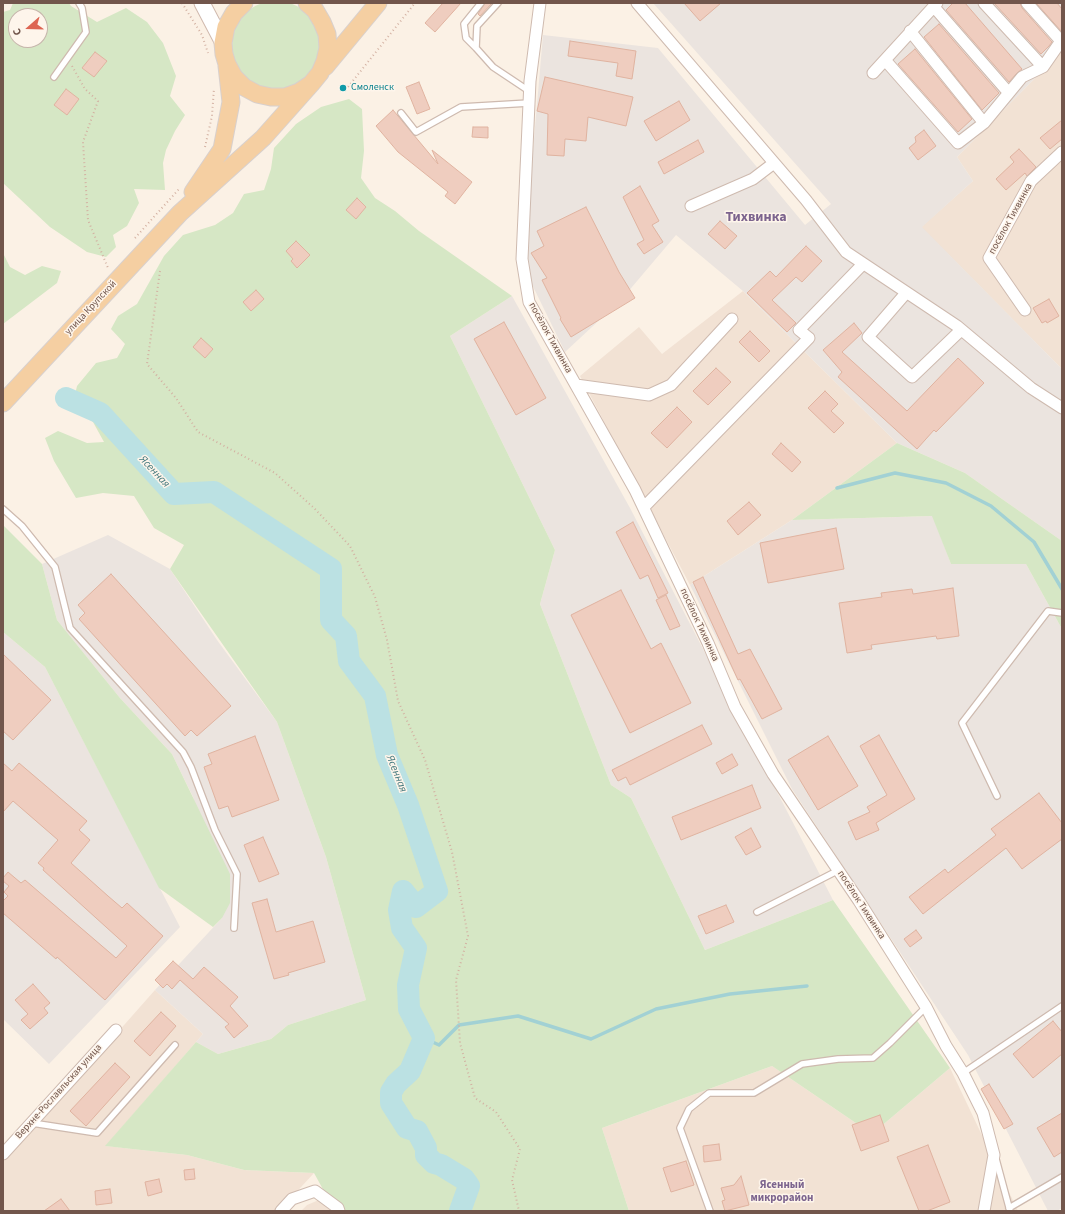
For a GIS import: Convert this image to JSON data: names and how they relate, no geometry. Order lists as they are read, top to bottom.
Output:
{
  "streets": {
    "main road": ["улица Крупской"],
    "street": ["посёлок Тихвинка", "Верхне-Рославльская улица"]
  },
  "districts": ["Тихвинка", "Ясенный микрорайон"],
  "water": ["Ясенная"],
  "places": ["Смоленск"],
  "north": "left"
}
